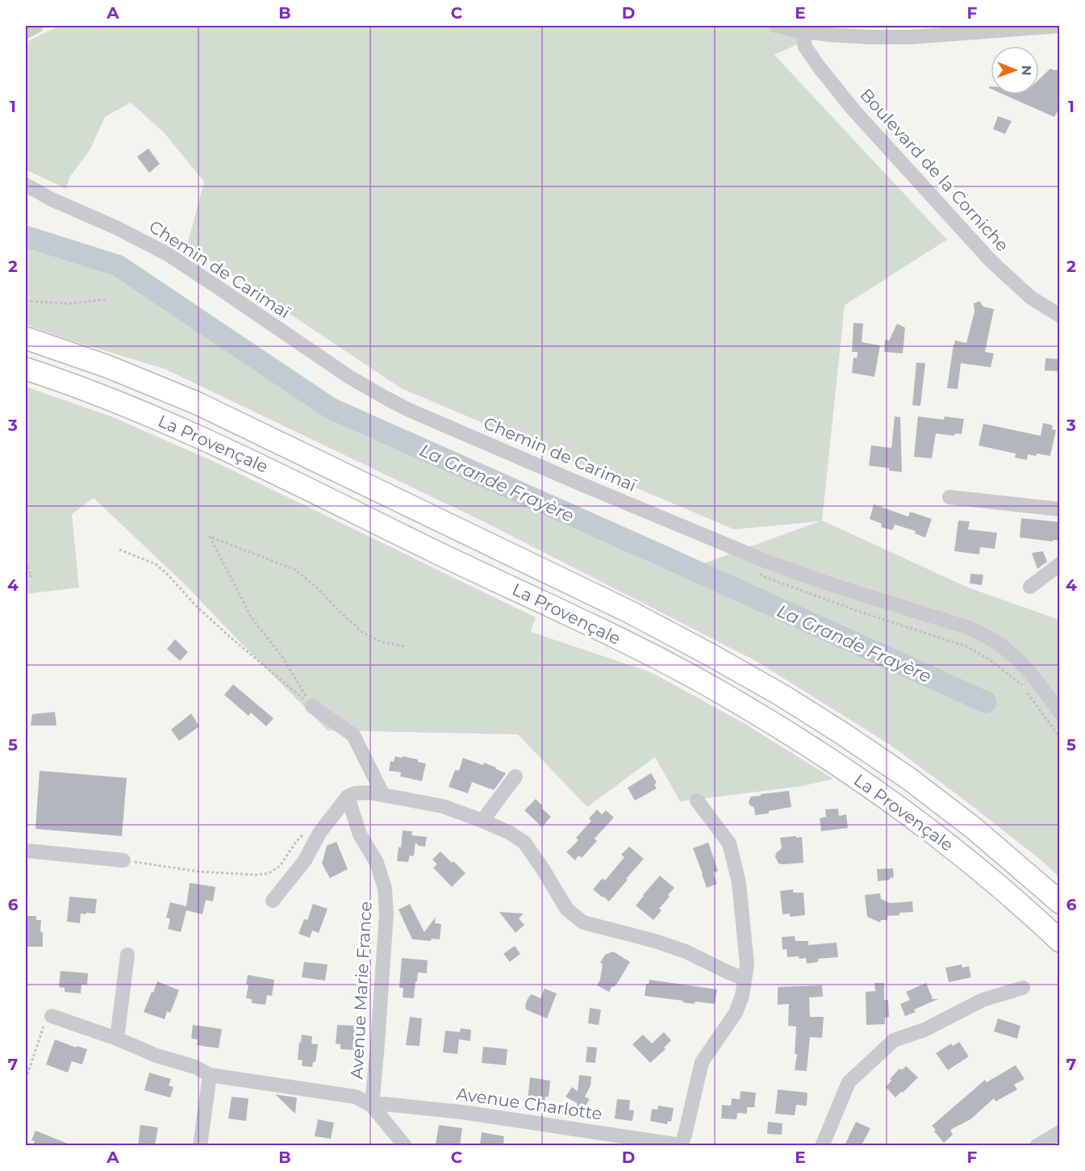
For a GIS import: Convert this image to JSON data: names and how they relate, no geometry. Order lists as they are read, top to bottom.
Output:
{
  "streets": {
    "highway": ["La Provençale"],
    "street": [
      "Boulevard de la Corniche",
      "Chemin de Carimaï",
      "Avenue Marie France",
      "Avenue Charlotte"
    ]
  },
  "crossings": [
    ["Avenue Marie France", "Avenue Charlotte"]
  ],
  "water": ["La Grande Frayère"],
  "north": "right",
  "grid": {
    "columns": [
      "A",
      "B",
      "C",
      "D",
      "E",
      "F"
    ],
    "rows": [
      "1",
      "2",
      "3",
      "4",
      "5",
      "6",
      "7"
    ]
  }
}
